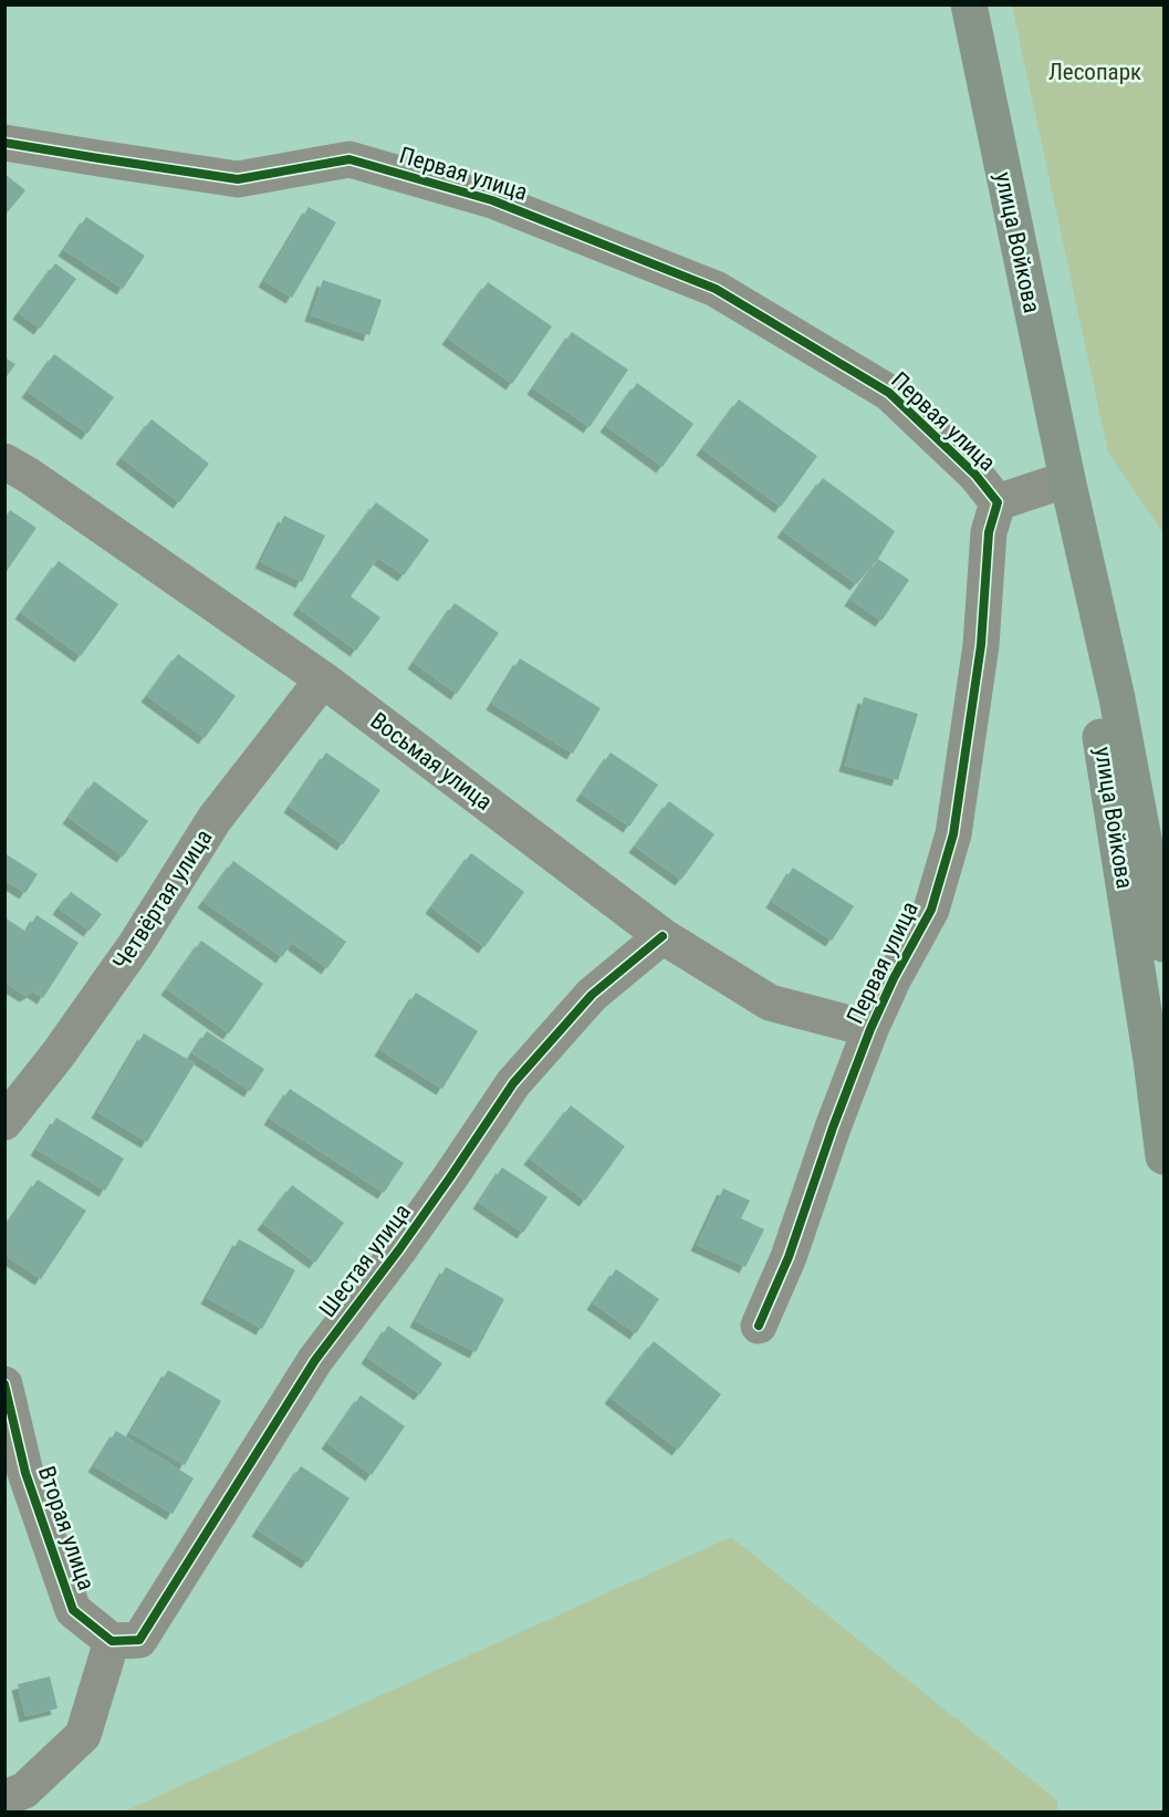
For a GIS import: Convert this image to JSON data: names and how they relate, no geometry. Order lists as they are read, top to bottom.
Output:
{
  "streets": {
    "main road": ["улица Войкова"],
    "street": [
      "Первая улица",
      "Восьмая улица",
      "Четвёртая улица",
      "Шестая улица",
      "Вторая улица"
    ]
  },
  "crossings": [
    ["Первая улица", "Восьмая улица"],
    ["Восьмая улица", "Четвёртая улица"],
    ["Восьмая улица", "Шестая улица"],
    ["Шестая улица", "Вторая улица"]
  ],
  "parks": ["Лесопарк"]
}
